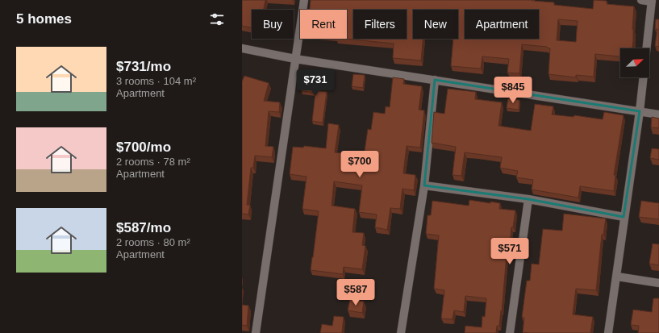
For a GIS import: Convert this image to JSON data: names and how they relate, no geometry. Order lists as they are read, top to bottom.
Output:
{
  "north": "top right",
  "page": {
    "heading": "5 homes",
    "chip": [
      "Buy",
      "Rent",
      "Filters",
      "New",
      "Apartment"
    ],
    "list": [
      {
        "name": "$731/mo",
        "note": "3 rooms · 104 m² · Apartment"
      },
      {
        "name": "$700/mo",
        "note": "2 rooms · 78 m² · Apartment"
      },
      {
        "name": "$587/mo",
        "note": "2 rooms · 80 m² · Apartment"
      }
    ],
    "price": [
      "$731",
      "$845",
      "$700",
      "$571",
      "$587"
    ]
  }
}
